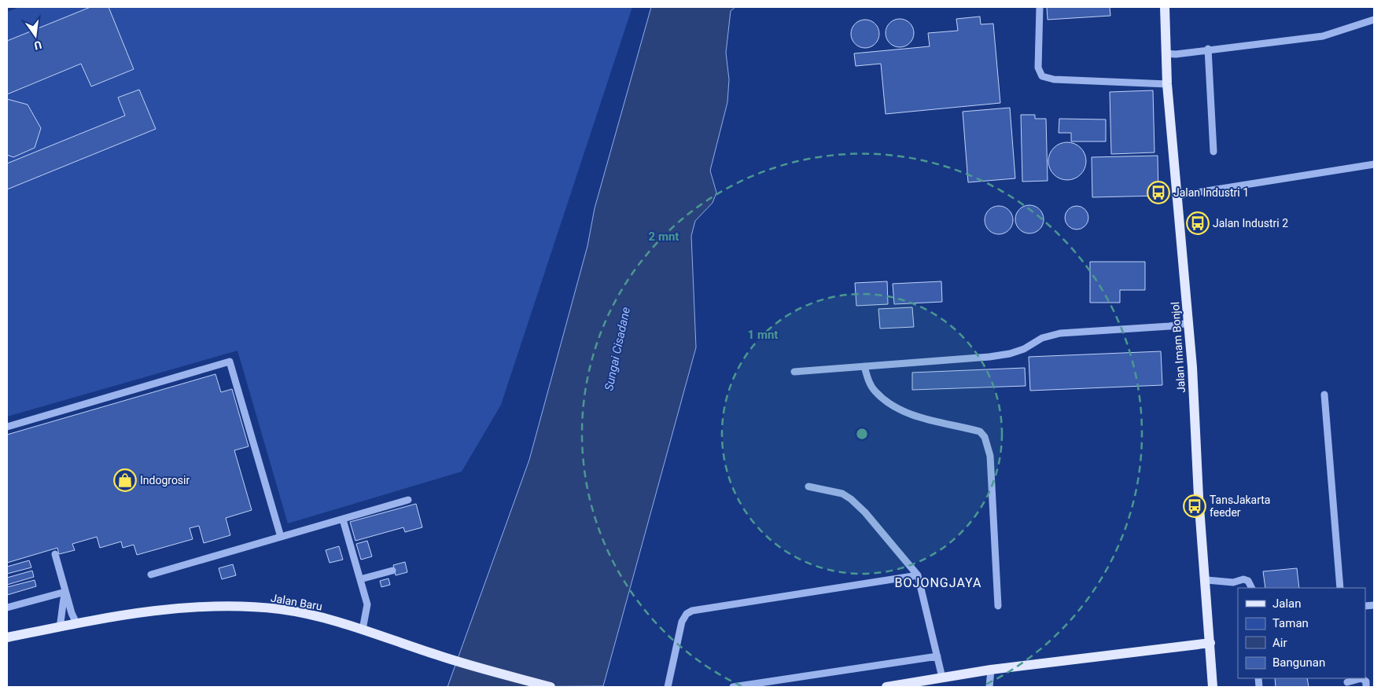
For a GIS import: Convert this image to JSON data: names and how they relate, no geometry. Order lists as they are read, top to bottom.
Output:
{
  "streets": {
    "main road": ["Jalan Imam Bonjol", "Jalan Baru"]
  },
  "districts": ["BOJONGJAYA"],
  "water": ["Sungai Cisadane"],
  "places": {
    "bus stop": ["Jalan Industri 1", "Jalan Industri 2", "TansJakarta feeder"],
    "shop": ["Indogrosir"]
  },
  "legend": [
    "Jalan",
    "Taman",
    "Air",
    "Bangunan"
  ],
  "north": "bottom",
  "rings": ["2 mnt", "1 mnt"]
}
